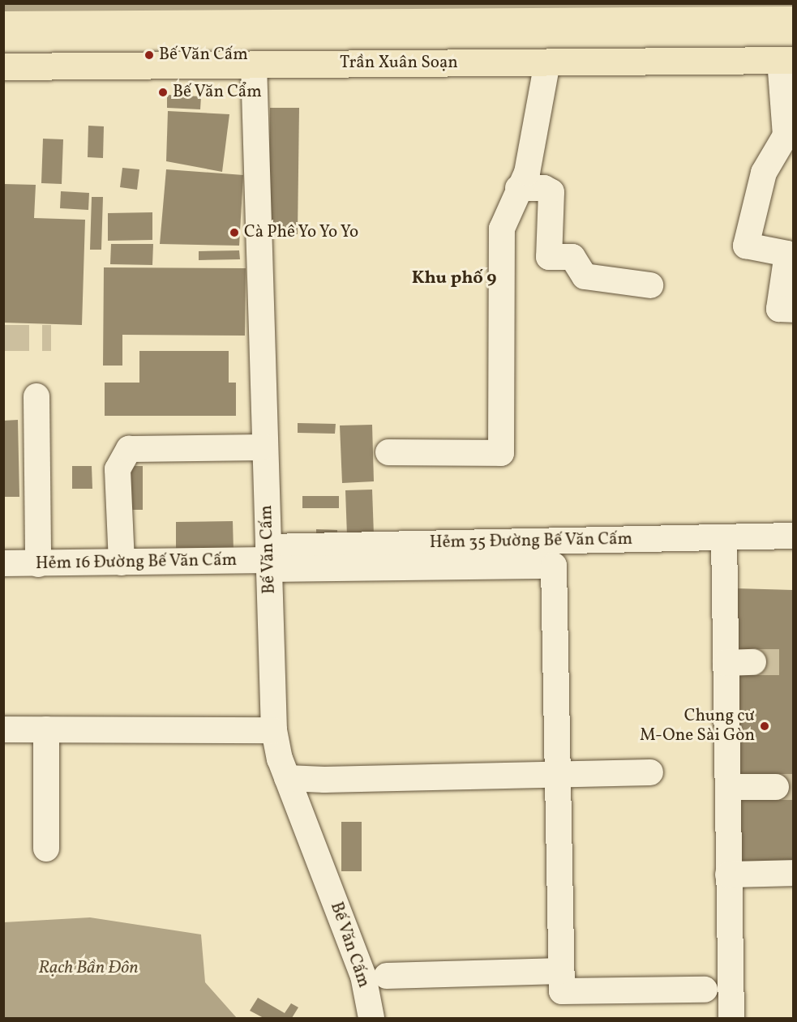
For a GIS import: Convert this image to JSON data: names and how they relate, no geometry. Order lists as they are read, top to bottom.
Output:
{
  "streets": {
    "main road": ["Trần Xuân Soạn"],
    "street": ["Hẻm 35 Đường Bế Văn Cấm", "Bế Văn Cấm", "Hẻm 16 Đường Bế Văn Cấm"]
  },
  "crossings": [
    ["Trần Xuân Soạn", "Bế Văn Cấm"],
    ["Hẻm 35 Đường Bế Văn Cấm", "Bế Văn Cấm"],
    ["Hẻm 35 Đường Bế Văn Cấm", "Hẻm 16 Đường Bế Văn Cấm"],
    ["Bế Văn Cấm", "Hẻm 16 Đường Bế Văn Cấm"]
  ],
  "districts": ["Khu phố 9"],
  "water": ["Rạch Bần Đôn"],
  "places": [
    "Bế Văn Cấm",
    "Bế Văn Cẩm",
    "Cà Phê Yo Yo Yo",
    "Chung cư M-One Sài Gòn"
  ]
}
